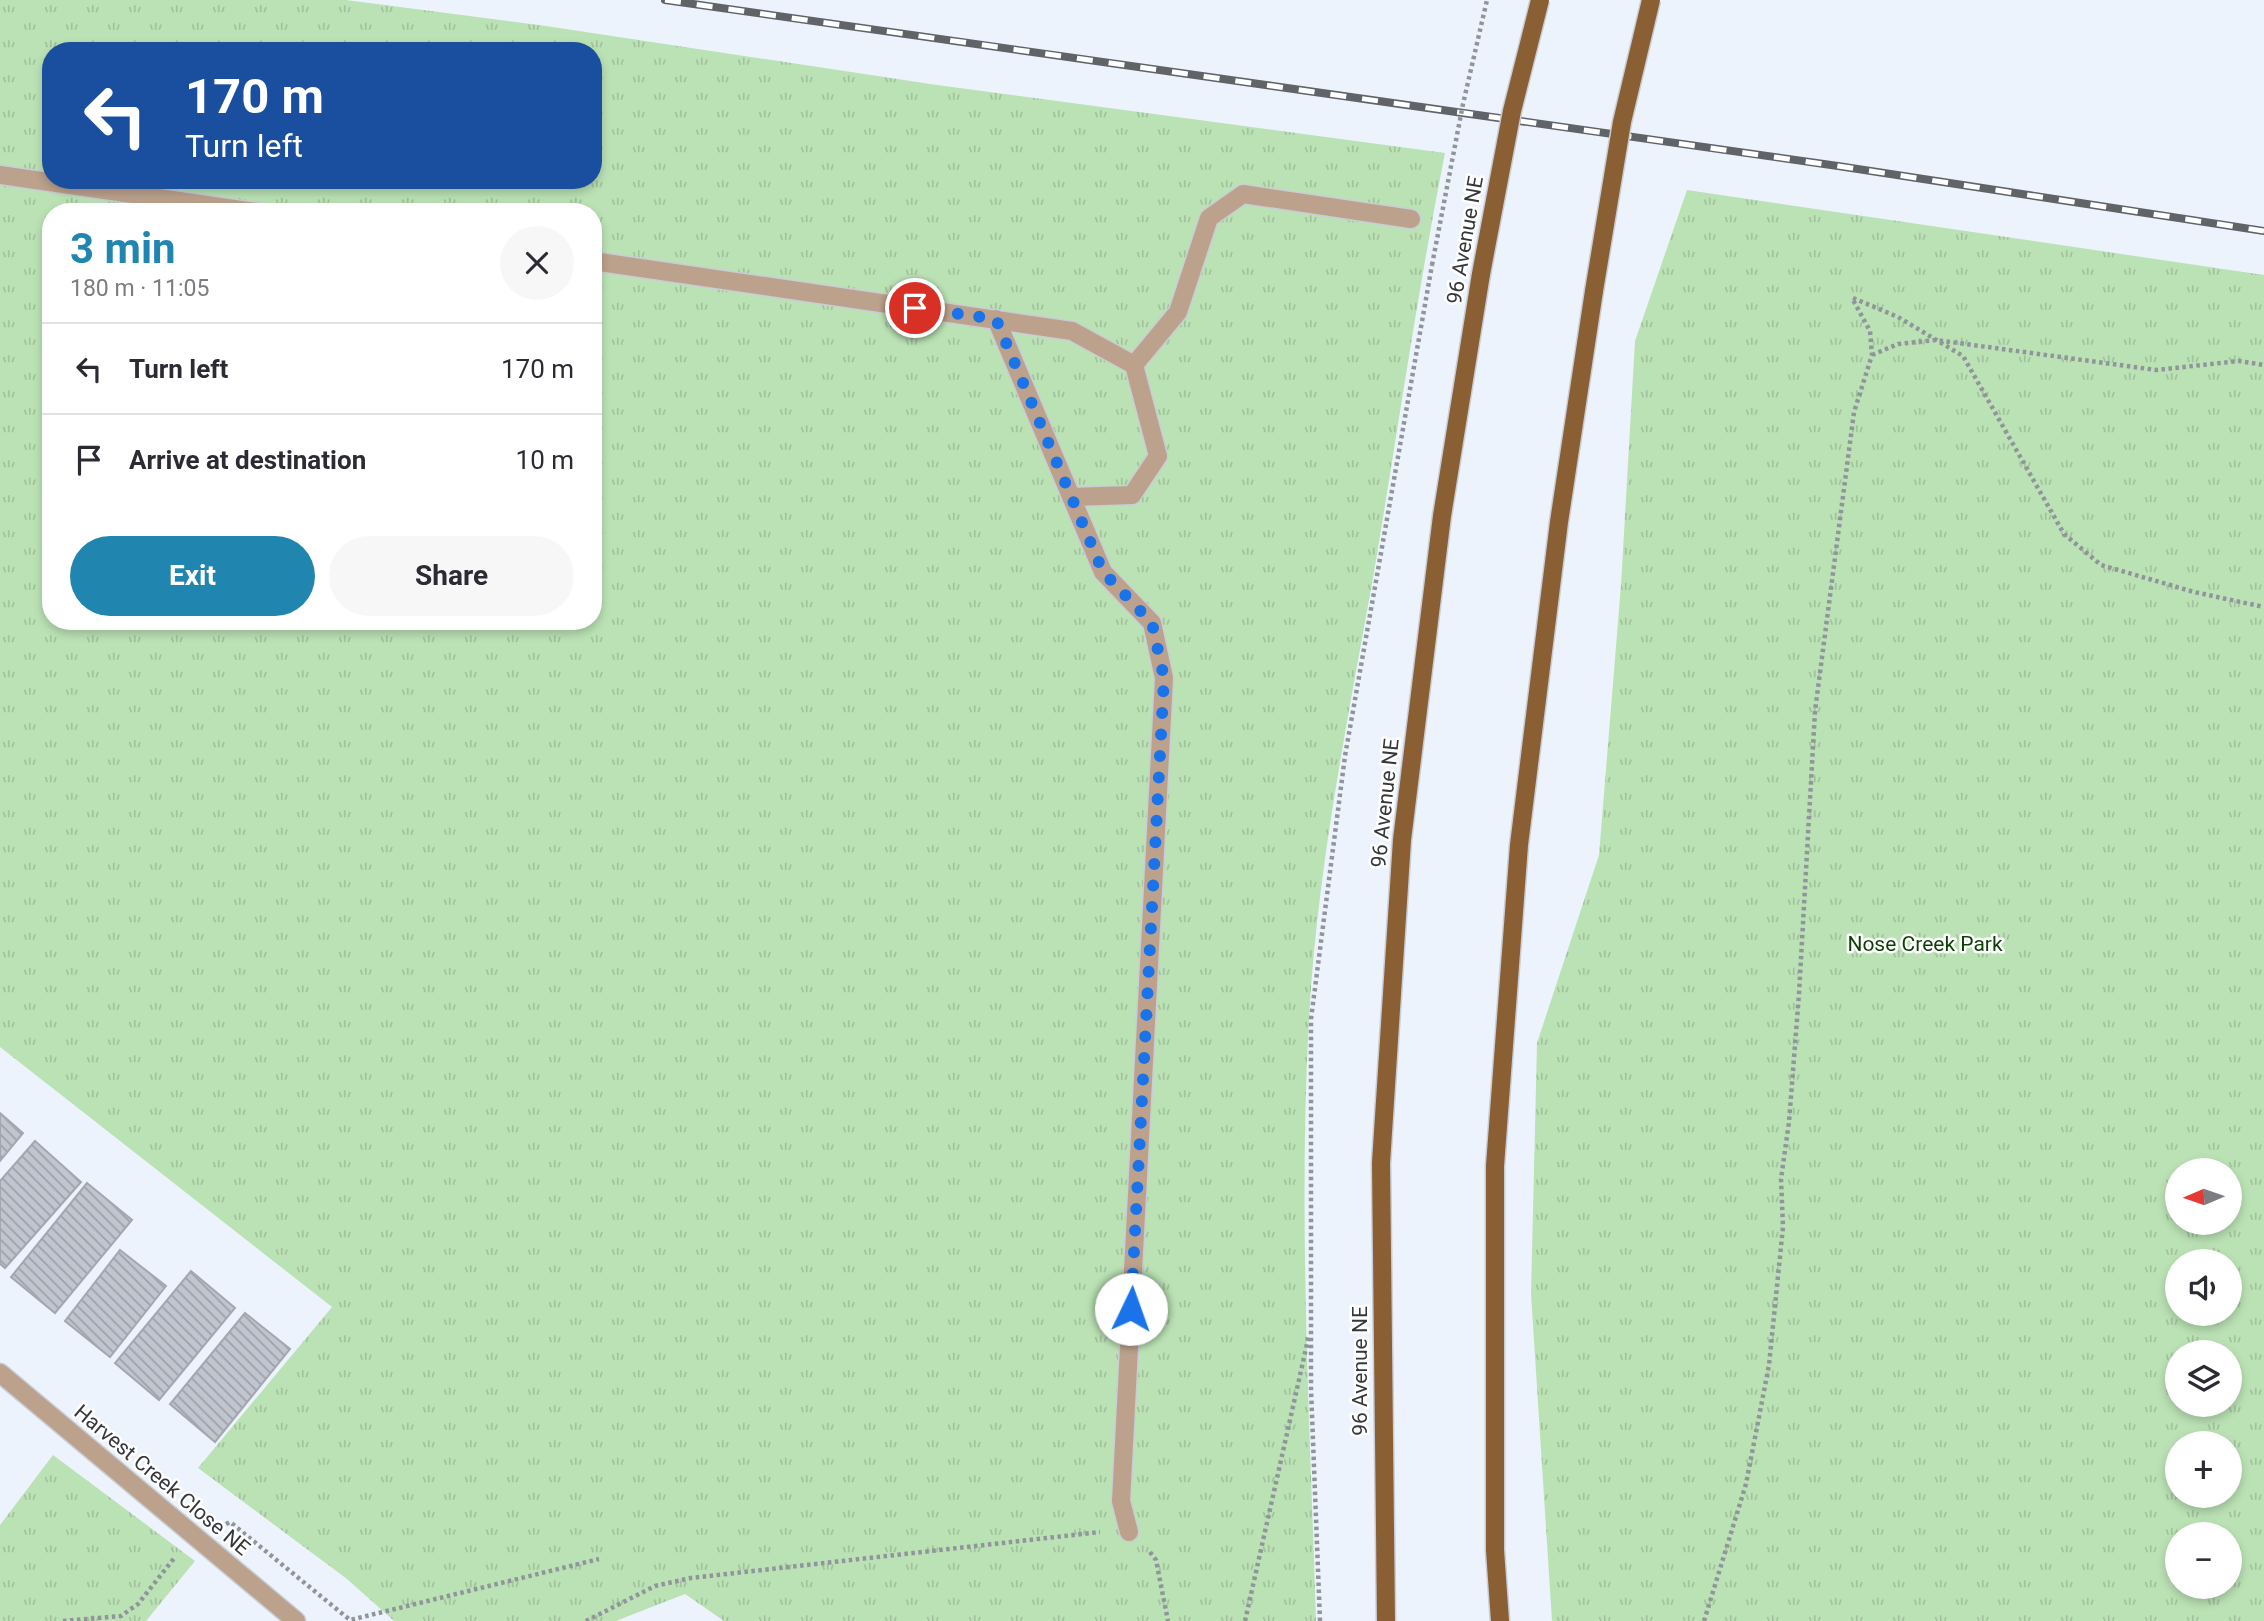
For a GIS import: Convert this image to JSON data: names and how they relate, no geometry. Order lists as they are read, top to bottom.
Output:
{
  "streets": {
    "main road": ["96 Avenue NE"],
    "street": ["Harvest Creek Close NE"]
  },
  "parks": ["Nose Creek Park"],
  "north": "left",
  "page": {
    "turn": ["170 m", "Turn left"],
    "heading": ["3 min", "180 m · 11:05"],
    "list": [
      {
        "name": "Turn left",
        "value": "170 m"
      },
      {
        "name": "Arrive at destination",
        "value": "10 m"
      }
    ],
    "buttons": ["Exit", "Share"],
    "map_buttons": ["+", "−"]
  }
}
